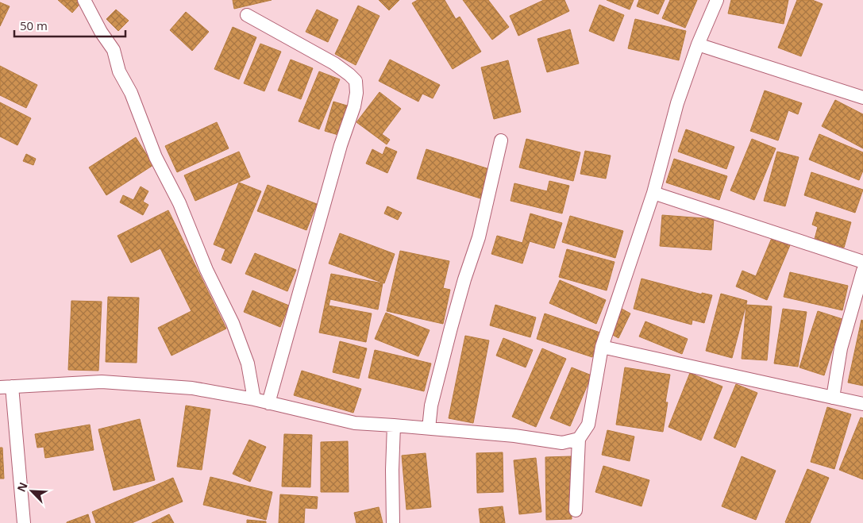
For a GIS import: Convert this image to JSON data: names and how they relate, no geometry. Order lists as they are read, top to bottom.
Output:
{
  "scale_bar": "50 m",
  "north": "top left"
}
